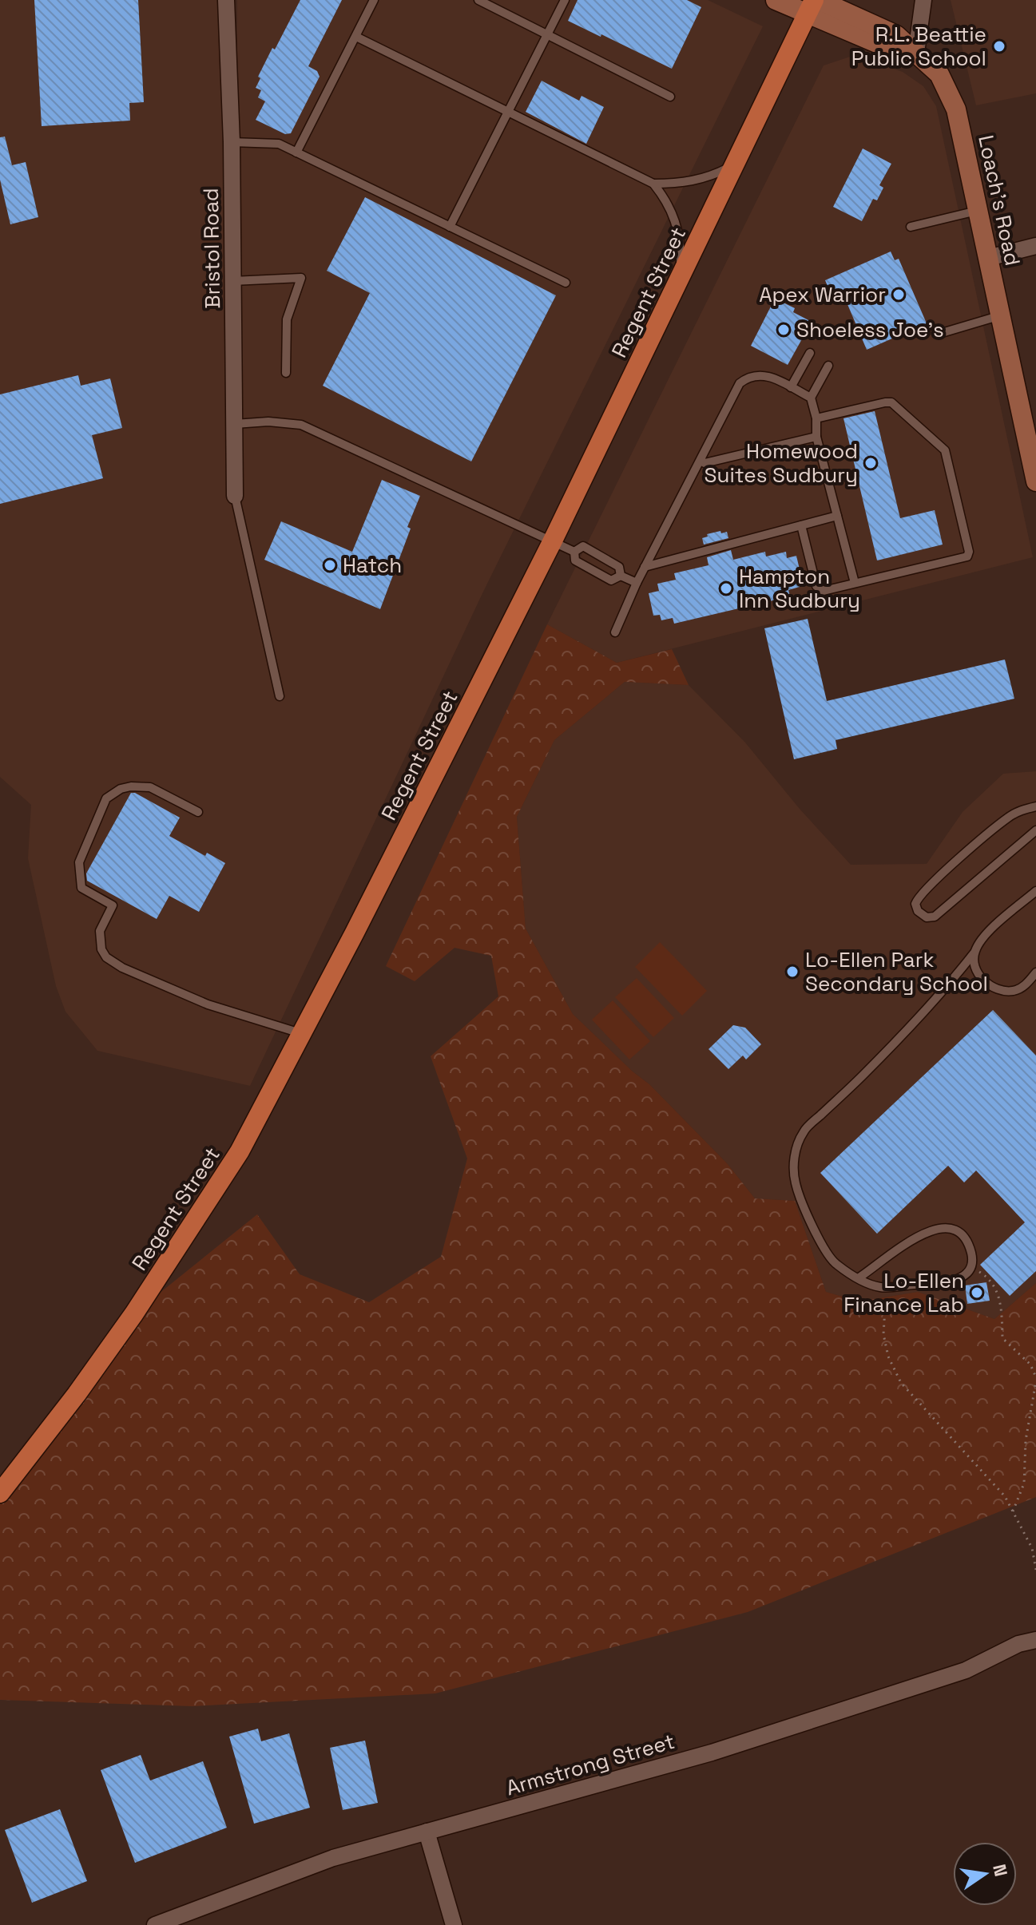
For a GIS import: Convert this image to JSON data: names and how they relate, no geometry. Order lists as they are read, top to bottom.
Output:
{
  "streets": {
    "main road": ["Regent Street"],
    "street": ["Loach's Road", "Bristol Road", "Armstrong Street"]
  },
  "places": [
    "R.L. Beattie Public School",
    "Apex Warrior",
    "Shoeless Joe's",
    "Homewood Suites Sudbury",
    "Hatch",
    "Hampton Inn Sudbury",
    "Lo-Ellen Park Secondary School",
    "Lo-Ellen Finance Lab"
  ],
  "north": "right"
}
